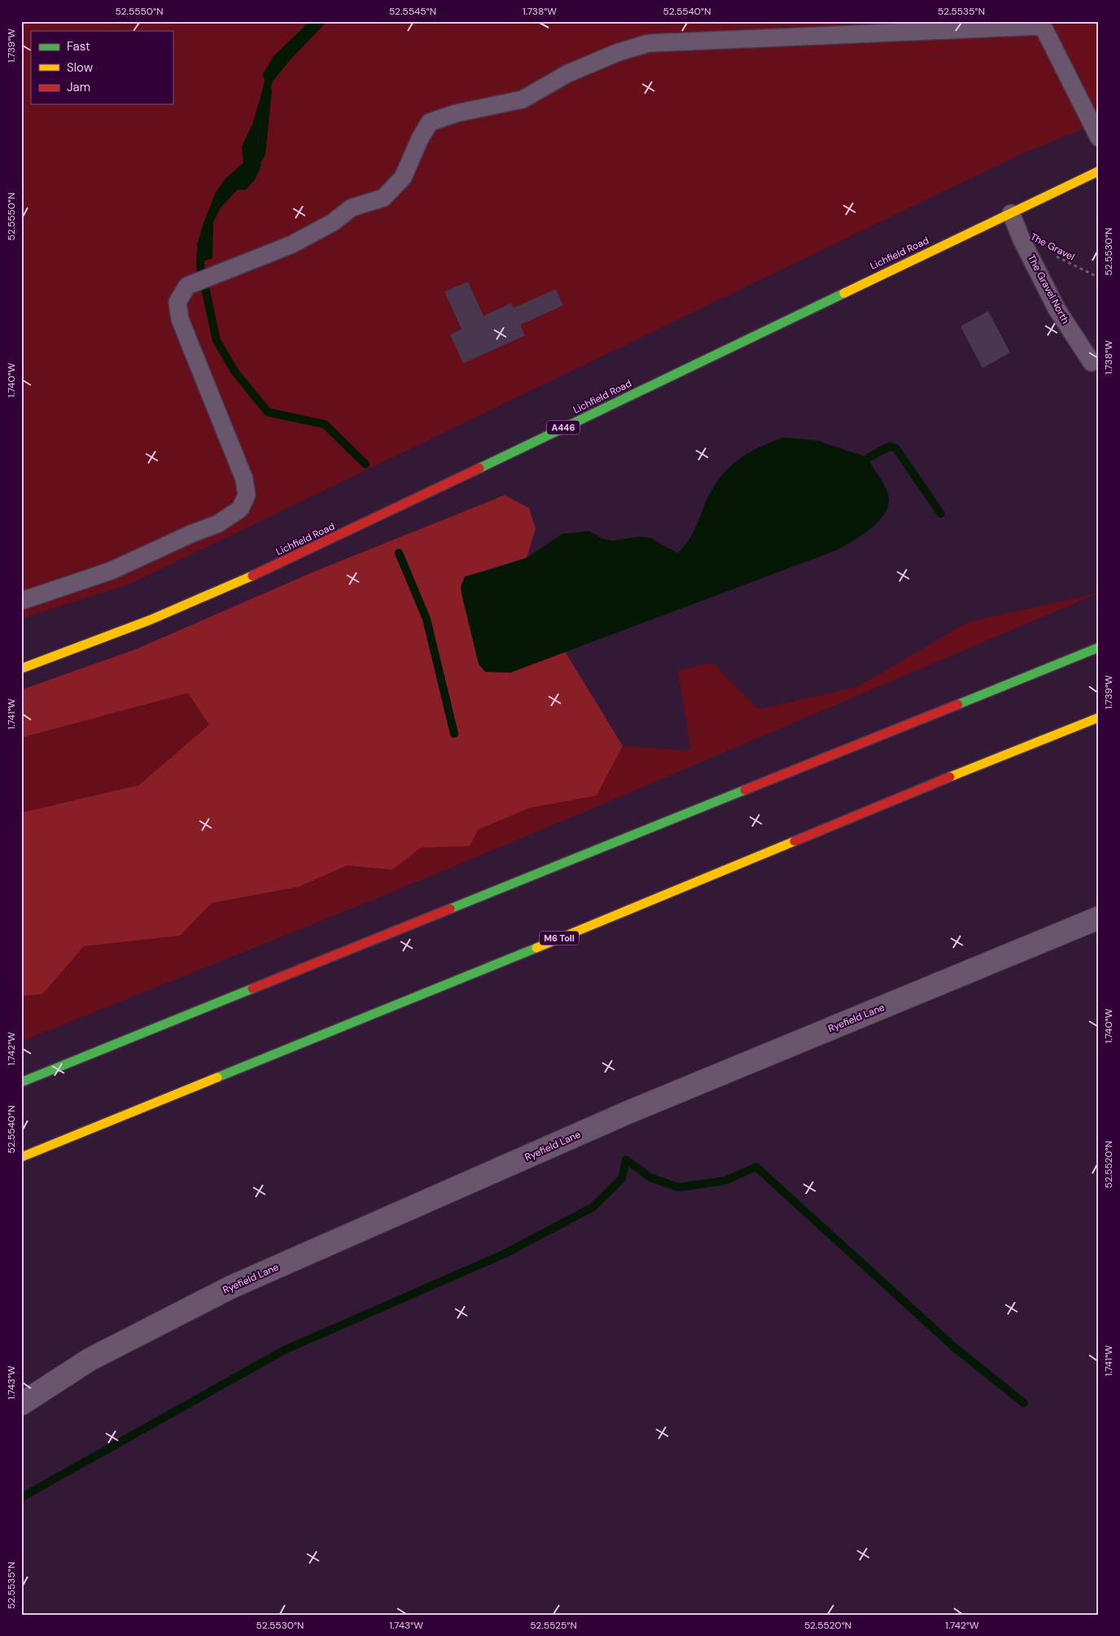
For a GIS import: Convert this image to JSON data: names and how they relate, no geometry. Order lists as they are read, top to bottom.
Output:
{
  "streets": {
    "highway": ["Lichfield Road", "A446", "M6 Toll"],
    "street": ["Ryefield Lane"],
    "lane": ["The Gravel North"],
    "path": ["The Gravel"]
  },
  "crossings": [
    ["The Gravel", "The Gravel North"],
    ["Lichfield Road", "The Gravel North"]
  ],
  "legend": ["Fast", "Slow", "Jam"],
  "coordinates": [
    "52.5550°N",
    "52.5545°N",
    "1.738°W",
    "52.5540°N",
    "52.5535°N",
    "1.739°W",
    "52.5530°N",
    "1.740°W",
    "1.741°W",
    "1.742°W",
    "52.5520°N",
    "1.743°W",
    "52.5525°N"
  ]
}
